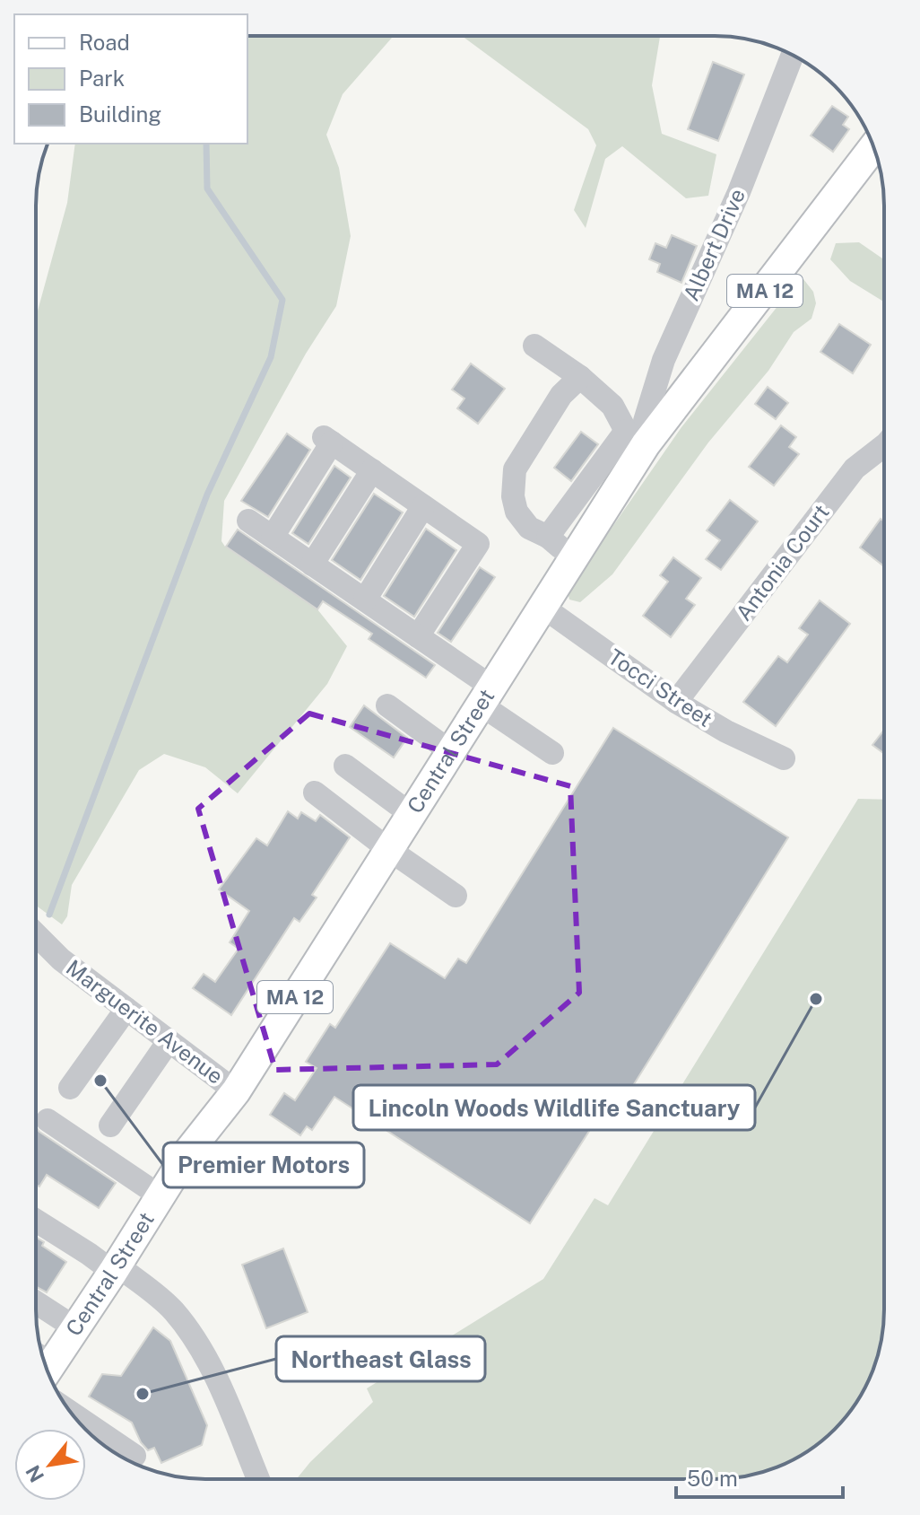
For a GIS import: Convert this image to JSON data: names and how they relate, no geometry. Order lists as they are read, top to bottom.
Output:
{
  "streets": {
    "main road": ["MA 12", "Central Street"],
    "street": [
      "Albert Drive",
      "Antonia Court",
      "Tocci Street",
      "Marguerite Avenue"
    ]
  },
  "crossings": [
    ["Albert Drive", "Central Street"],
    ["Antonia Court", "Tocci Street"],
    ["Tocci Street", "Central Street"],
    ["Central Street", "Marguerite Avenue"]
  ],
  "places": ["Lincoln Woods Wildlife Sanctuary", "Premier Motors", "Northeast Glass"],
  "legend": ["Road", "Park", "Building"],
  "scale_bar": "50 m",
  "north": "bottom left"
}
